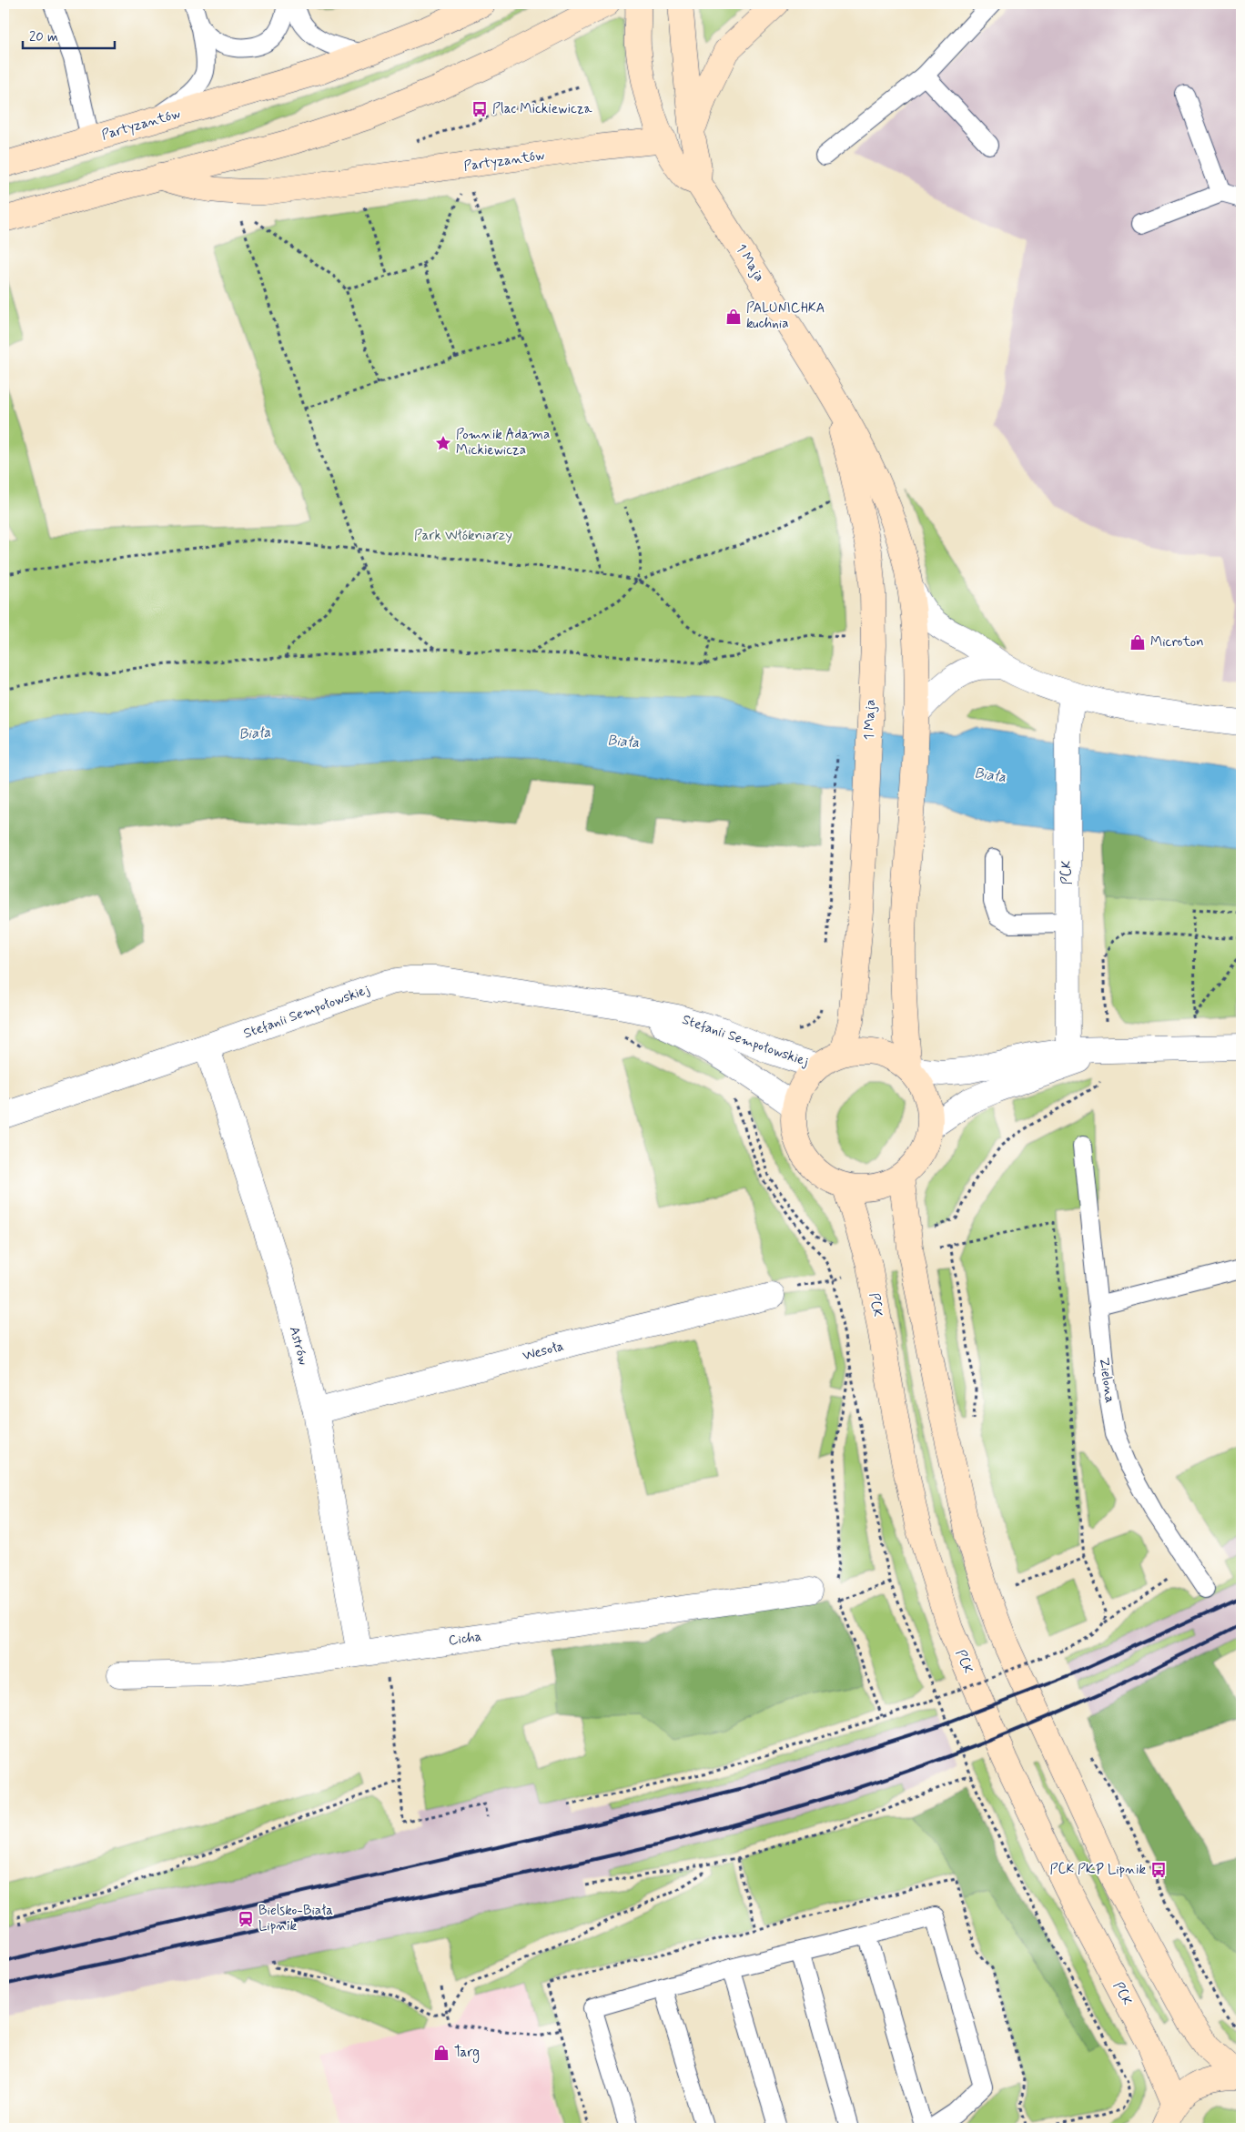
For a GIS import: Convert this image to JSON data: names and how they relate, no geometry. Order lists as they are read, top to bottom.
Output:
{
  "streets": {
    "street": [
      "Partyzantów",
      "1 Maja",
      "PCK",
      "Stefanii Sempołowskiej",
      "Astrów",
      "Wesoła",
      "Cicha"
    ],
    "lane": ["Zielona"]
  },
  "crossings": [
    ["Partyzantów", "1 Maja"],
    ["1 Maja", "PCK"],
    ["1 Maja", "Stefanii Sempołowskiej"],
    ["PCK", "Stefanii Sempołowskiej"],
    ["Stefanii Sempołowskiej", "Astrów"],
    ["Astrów", "Wesoła"],
    ["Astrów", "Cicha"]
  ],
  "water": ["Biała"],
  "parks": ["Park Włókniarzy"],
  "places": {
    "bus stop": ["Plac Mickiewicza", "PCK PKP Lipnik"],
    "shop": ["PALUNICHKA kuchnia", "Microton", "Targ"],
    "place": ["Pomnik Adama Mickiewicza"],
    "station": ["Bielsko-Biała Lipnik"]
  },
  "scale_bar": "20 m"
}
